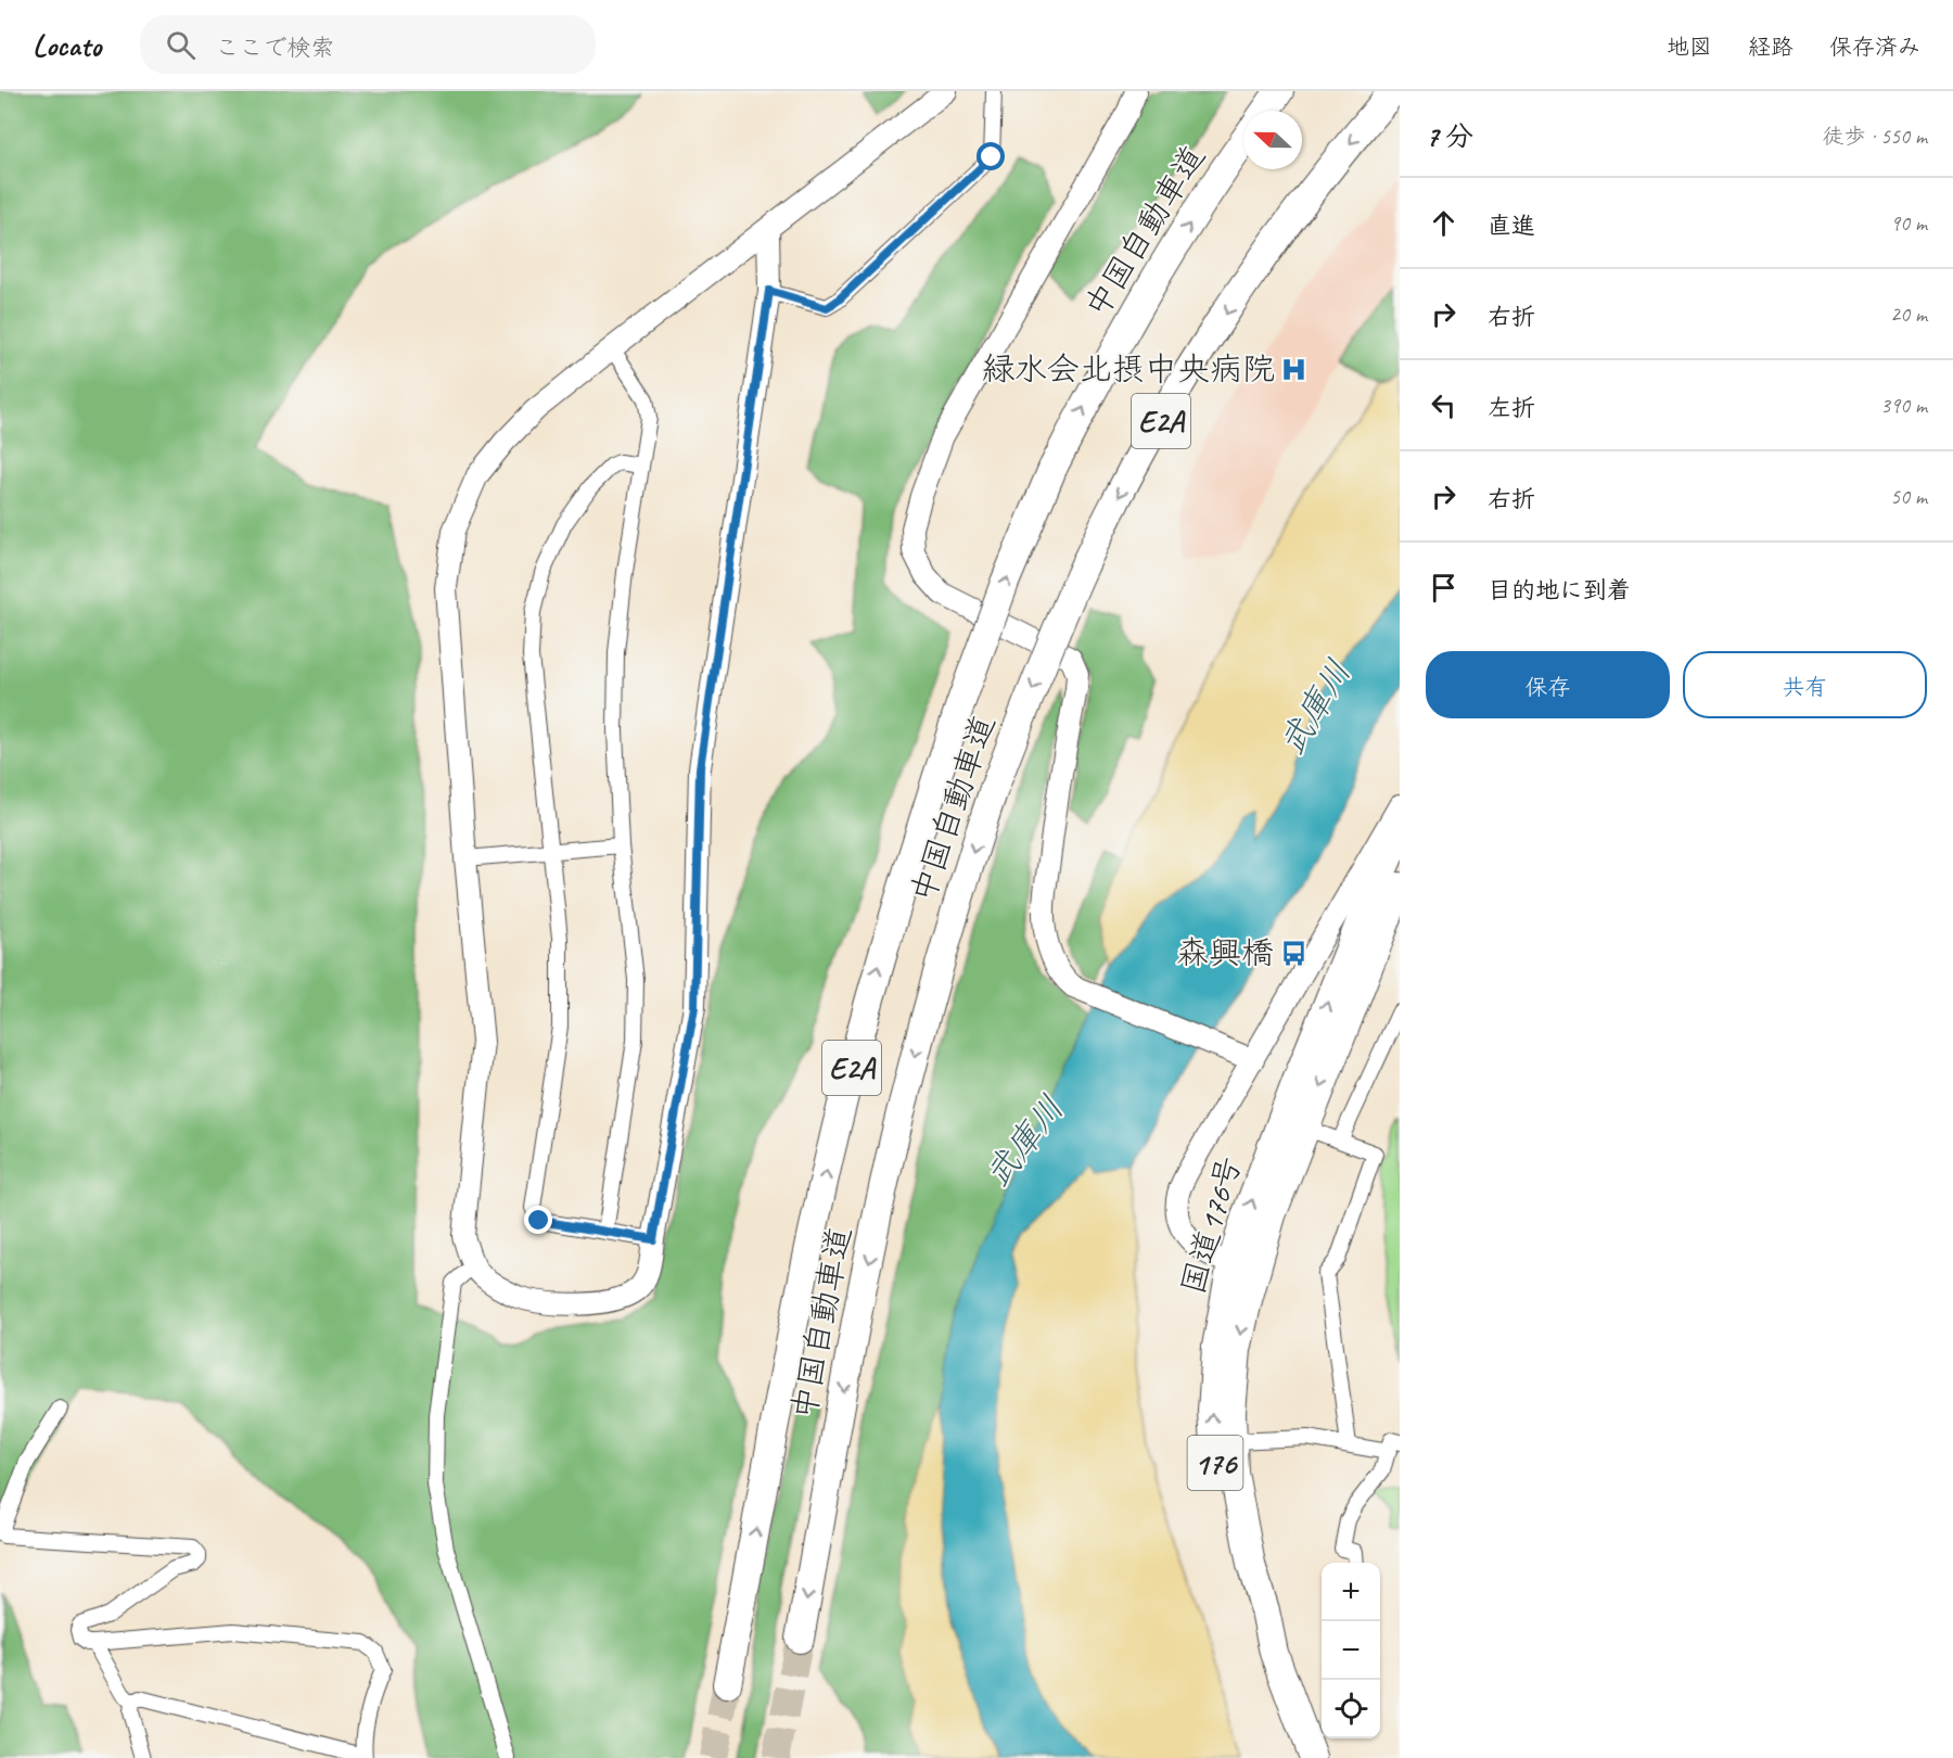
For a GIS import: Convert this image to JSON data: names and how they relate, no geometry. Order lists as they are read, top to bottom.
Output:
{
  "streets": {
    "highway": [
      "中国自動車道",
      "E2A",
      "国道176号",
      "176"
    ]
  },
  "water": ["武庫川"],
  "places": {
    "hospital": ["緑水会北摂中央病院"],
    "bus stop": ["森興橋"]
  },
  "north": "left",
  "page": {
    "header": "Locato",
    "search": "ここで検索",
    "nav": ["地図", "経路", "保存済み"],
    "heading": ["7 分", "徒歩 · 550 m"],
    "list": [
      ["直進", "90 m"],
      ["右折", "20 m"],
      ["左折", "390 m"],
      ["右折", "50 m"],
      "目的地に到着"
    ],
    "buttons": ["保存", "共有"],
    "map_buttons": ["+", "−"]
  }
}
